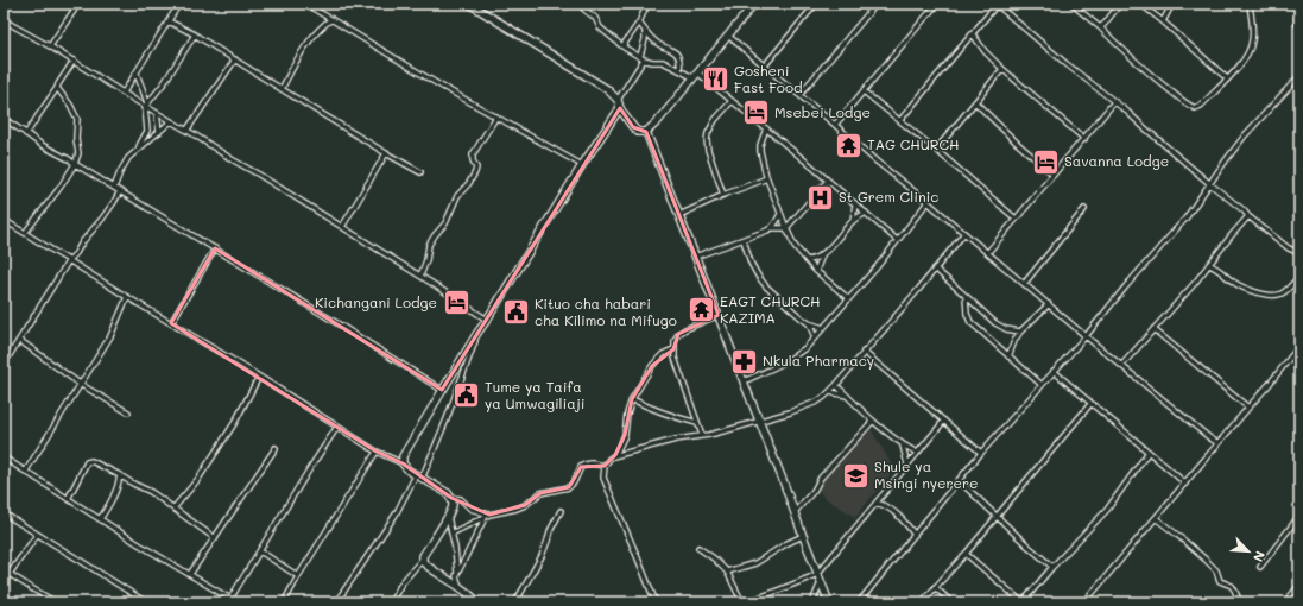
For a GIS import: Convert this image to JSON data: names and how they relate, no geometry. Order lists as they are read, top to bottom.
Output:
{
  "places": {
    "restaurant": ["Gosheni Fast Food"],
    "hotel": ["Msebei Lodge", "Savanna Lodge", "Kichangani Lodge"],
    "temple": ["TAG CHURCH", "EAGT CHURCH KAZIMA"],
    "hospital": ["St Grem Clinic"],
    "public building": ["Kituo cha habari cha Kilimo na Mifugo", "Tume ya Taifa ya Umwagiliaji"],
    "pharmacy": ["Nkula Pharmacy"],
    "school or university": ["Shule ya Msingi nyerere"]
  },
  "north": "bottom right"
}
